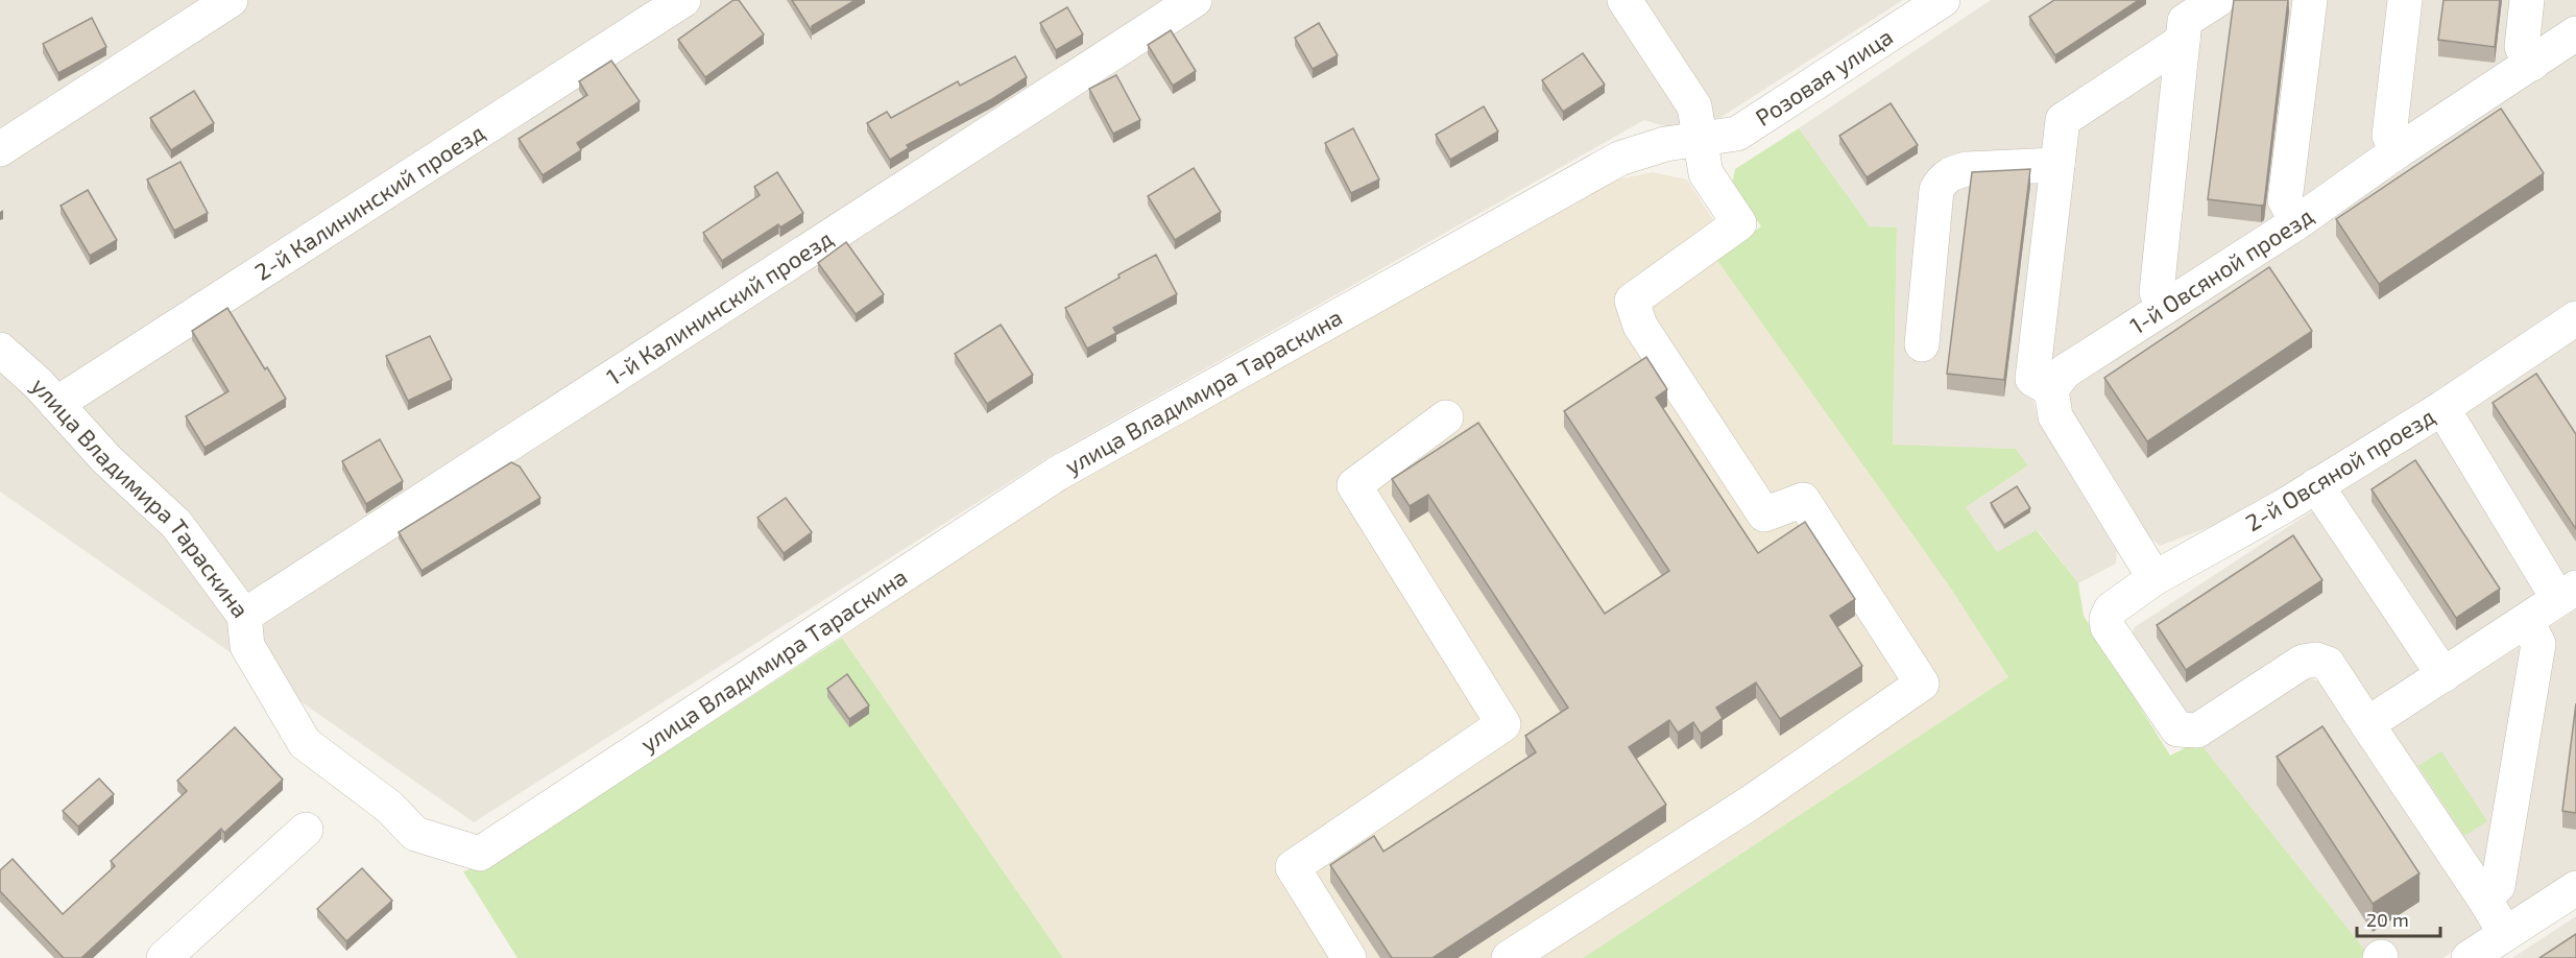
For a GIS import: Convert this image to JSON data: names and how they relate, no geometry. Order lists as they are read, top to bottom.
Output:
{
  "streets": {
    "street": [
      "Розовая улица",
      "2-й Калининский проезд",
      "1-й Овсяной проезд",
      "1-й Калининский проезд",
      "улица Владимира Тараскина",
      "2-й Овсяной проезд"
    ]
  },
  "crossings": [
    ["Розовая улица", "улица Владимира Тараскина"],
    ["2-й Калининский проезд", "улица Владимира Тараскина"],
    ["1-й Калининский проезд", "улица Владимира Тараскина"]
  ],
  "scale_bar": "20 m"
}
